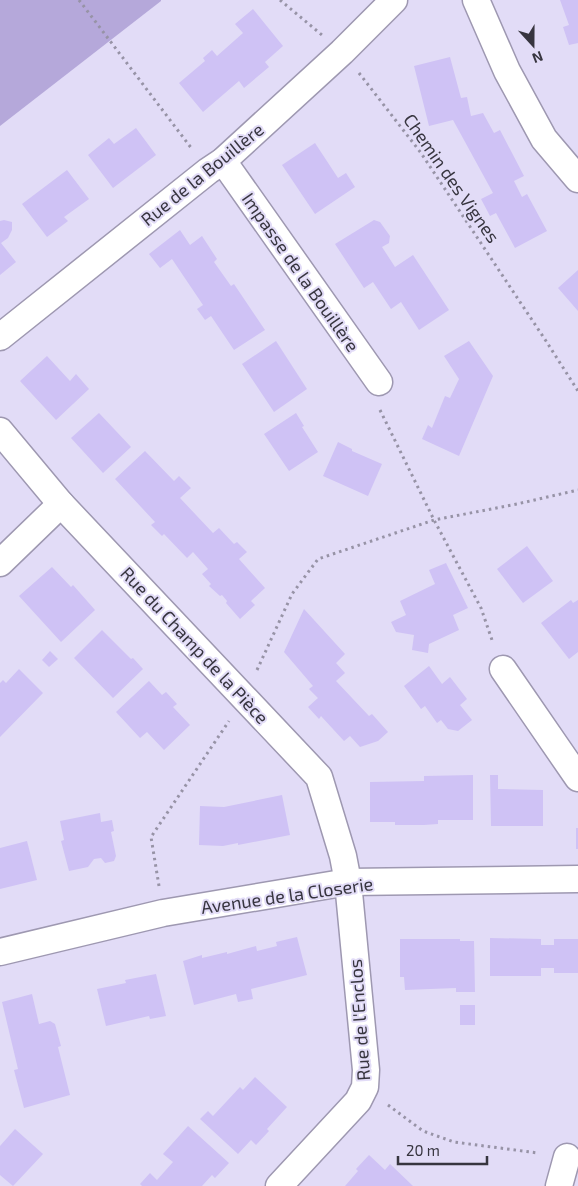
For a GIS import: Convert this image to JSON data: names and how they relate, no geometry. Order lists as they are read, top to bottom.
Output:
{
  "streets": {
    "street": [
      "Rue de la Bouillère",
      "Impasse de la Bouillère",
      "Rue du Champ de la Pièce",
      "Avenue de la Closerie",
      "Rue de l'Enclos"
    ],
    "path": ["Chemin des Vignes"]
  },
  "crossings": [
    ["Rue de la Bouillère", "Chemin des Vignes"],
    ["Rue de la Bouillère", "Impasse de la Bouillère"],
    ["Rue du Champ de la Pièce", "Avenue de la Closerie"],
    ["Rue du Champ de la Pièce", "Rue de l'Enclos"],
    ["Avenue de la Closerie", "Rue de l'Enclos"]
  ],
  "scale_bar": "20 m",
  "north": "bottom"
}
